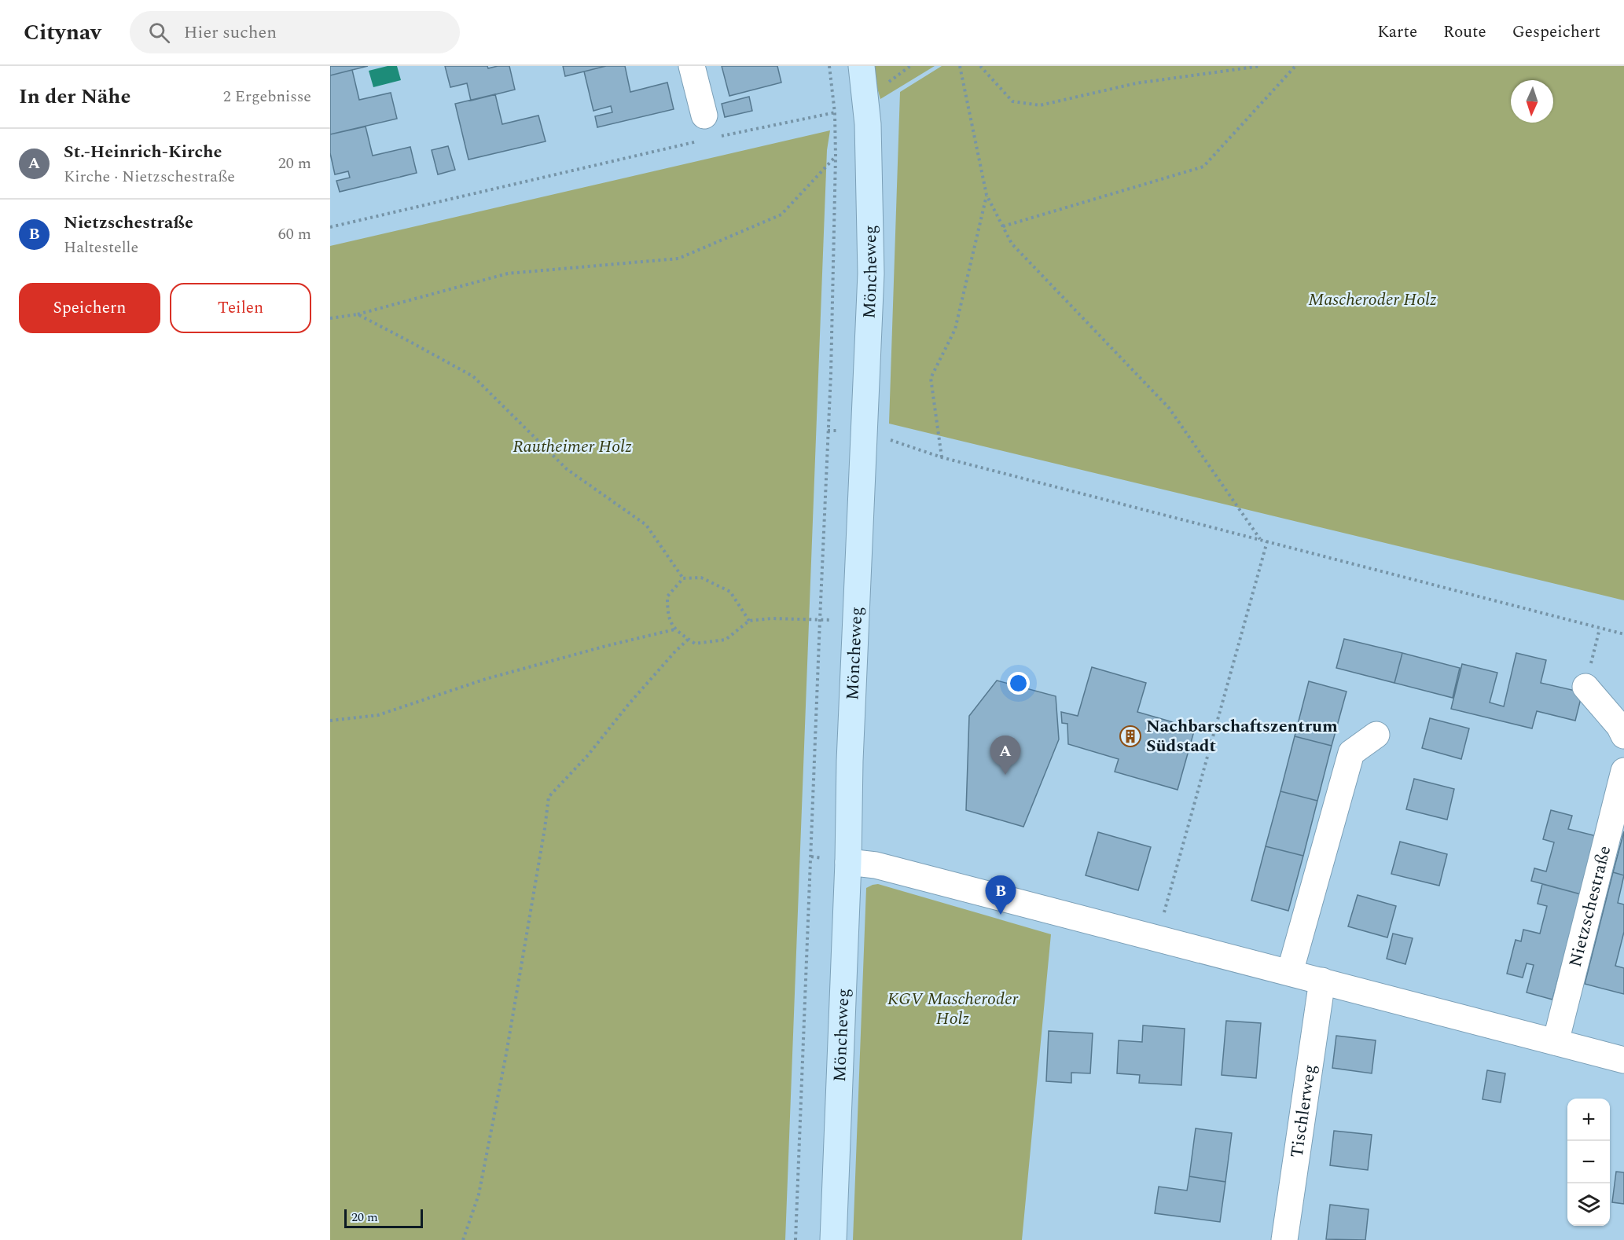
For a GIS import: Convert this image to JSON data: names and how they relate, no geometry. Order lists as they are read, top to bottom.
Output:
{
  "streets": {
    "main road": ["Möncheweg"],
    "street": ["Nietzschestraße", "Tischlerweg"]
  },
  "parks": ["Mascheroder Holz", "Rautheimer Holz", "KGV Mascheroder Holz"],
  "places": {
    "building": ["Nachbarschaftszentrum Südstadt"]
  },
  "scale_bar": "20 m",
  "north": "bottom",
  "page": {
    "header": "Citynav",
    "search": "Hier suchen",
    "nav": ["Karte", "Route", "Gespeichert"],
    "heading": ["In der Nähe", "2 Ergebnisse"],
    "list": [
      {
        "mark": "A",
        "name": "St.-Heinrich-Kirche",
        "note": "Kirche · Nietzschestraße",
        "value": "20 m"
      },
      {
        "mark": "B",
        "name": "Nietzschestraße",
        "note": "Haltestelle",
        "value": "60 m"
      }
    ],
    "buttons": ["Speichern", "Teilen"],
    "pins": ["A", "B"],
    "map_buttons": ["+", "−"],
    "scale": "20 m"
  }
}
